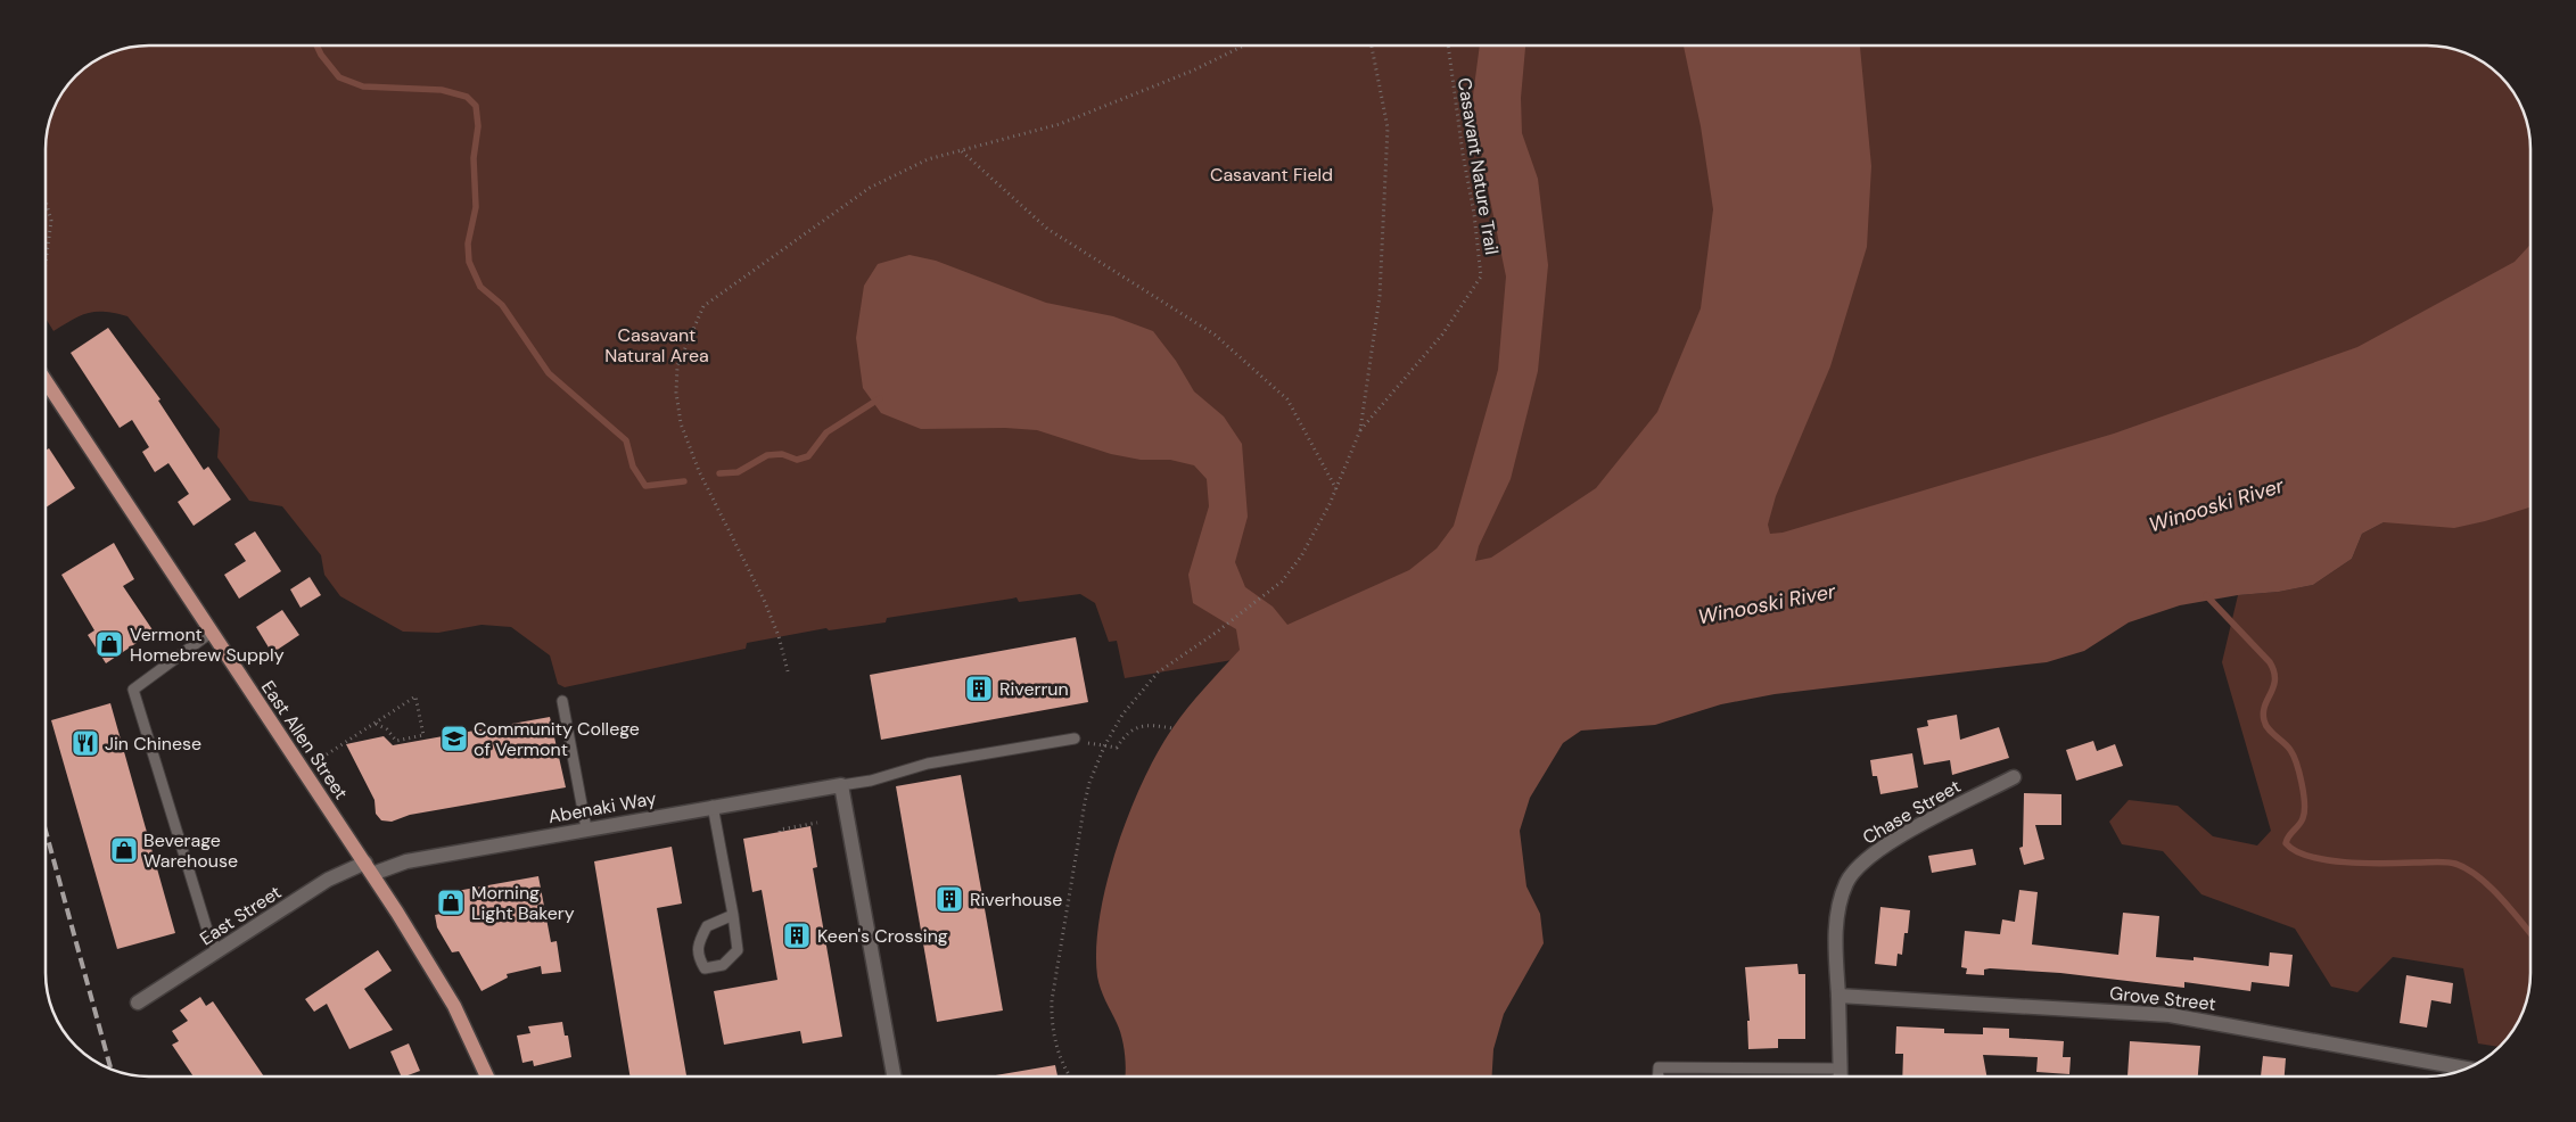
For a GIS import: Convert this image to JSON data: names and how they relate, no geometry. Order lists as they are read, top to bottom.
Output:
{
  "streets": {
    "main road": ["East Allen Street"],
    "street": [
      "Abenaki Way",
      "Chase Street",
      "East Street",
      "Grove Street"
    ],
    "path": ["Casavant Nature Trail"]
  },
  "crossings": [
    ["East Allen Street", "Abenaki Way"],
    ["East Allen Street", "East Street"],
    ["Abenaki Way", "East Street"],
    ["Chase Street", "Grove Street"]
  ],
  "water": ["Winooski River"],
  "parks": ["Casavant Field", "Casavant Natural Area"],
  "places": {
    "shop": ["Vermont Homebrew Supply", "Beverage Warehouse", "Morning Light Bakery"],
    "building": ["Riverrun", "Riverhouse", "Keen's Crossing"],
    "school or university": ["Community College of Vermont"],
    "restaurant": ["Jin Chinese"]
  }
}
